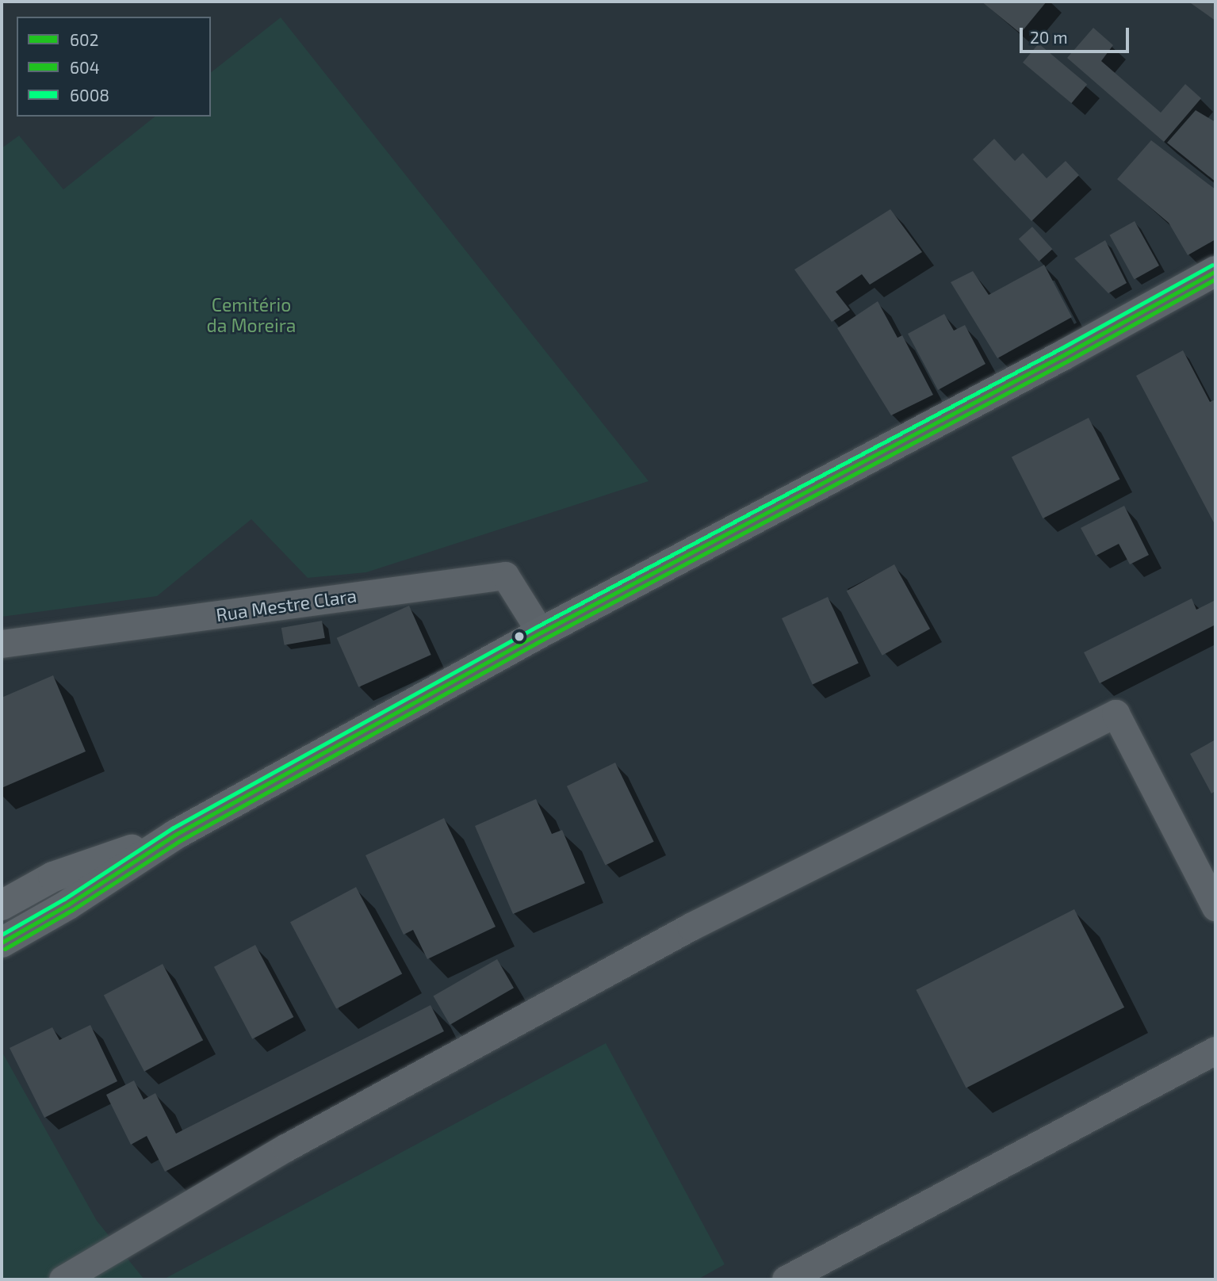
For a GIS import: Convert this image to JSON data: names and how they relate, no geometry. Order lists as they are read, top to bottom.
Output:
{
  "streets": {
    "street": ["Rua Mestre Clara"]
  },
  "parks": ["Cemitério da Moreira"],
  "lines": ["transit line 6008", "transit line 602", "transit line 604"],
  "legend": ["602", "604", "6008"],
  "scale_bar": "20 m"
}
